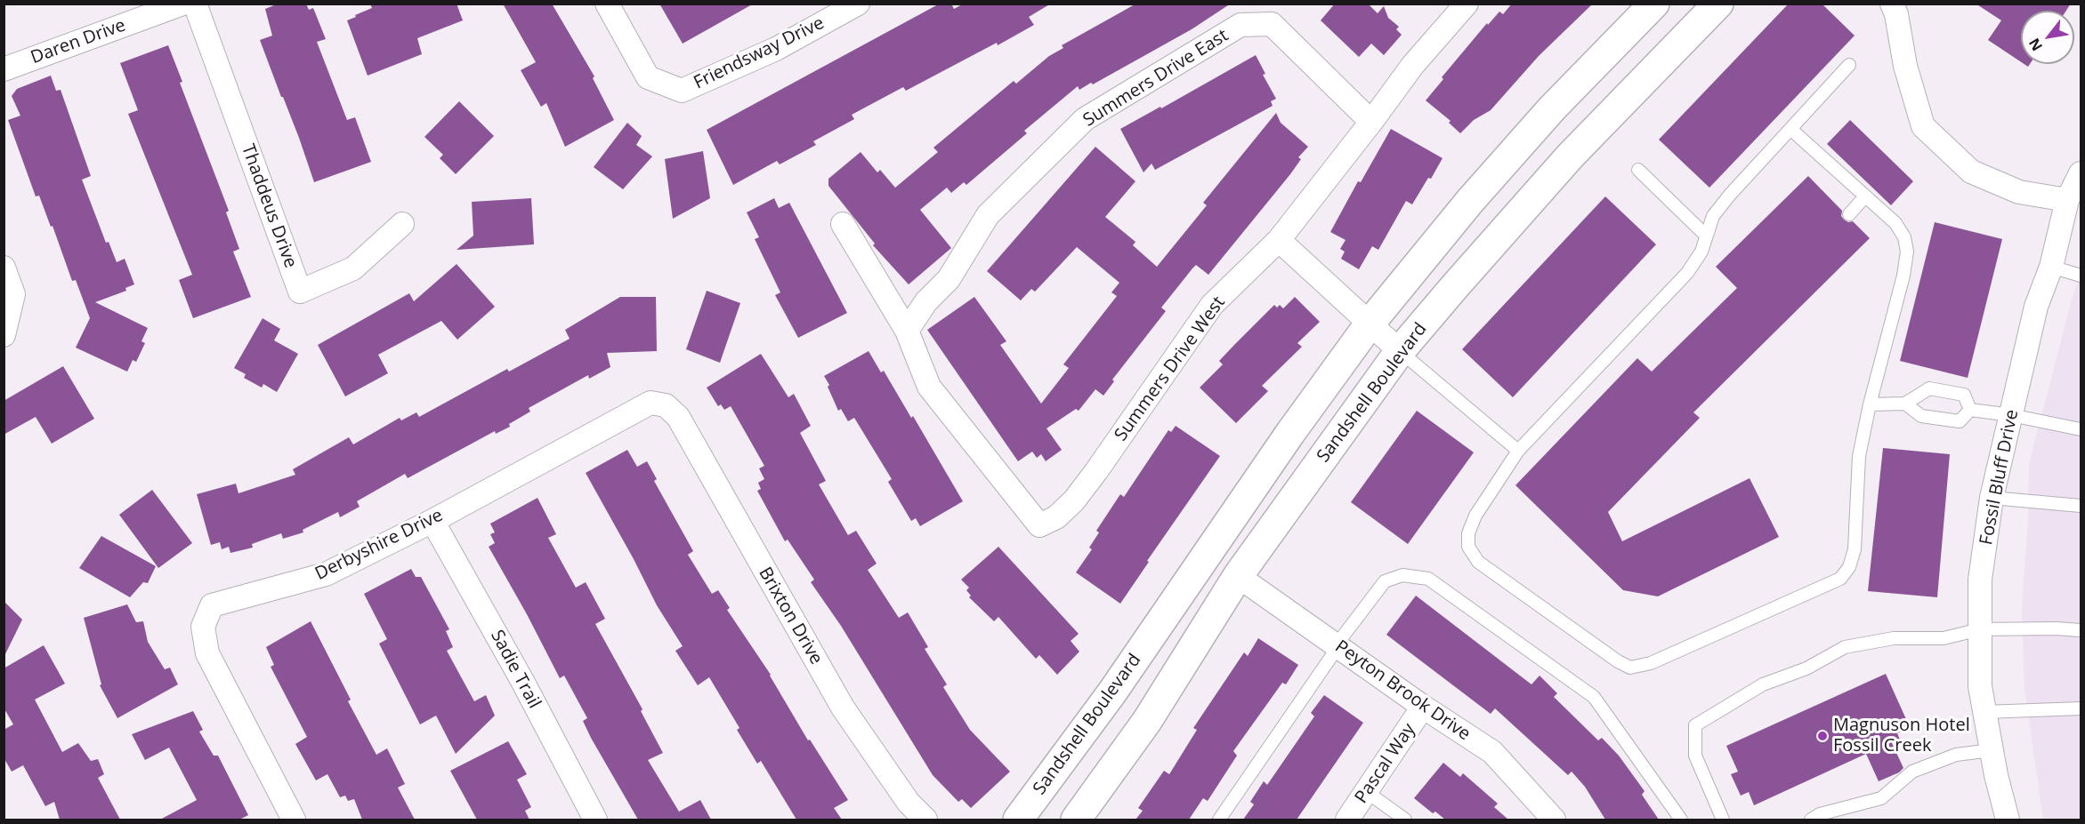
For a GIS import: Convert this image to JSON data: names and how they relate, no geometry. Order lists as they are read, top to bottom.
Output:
{
  "streets": {
    "street": [
      "Daren Drive",
      "Friendsway Drive",
      "Summers Drive East",
      "Thaddeus Drive",
      "Summers Drive West",
      "Sandshell Boulevard",
      "Fossil Bluff Drive",
      "Derbyshire Drive",
      "Brixton Drive",
      "Sadie Trail",
      "Peyton Brook Drive",
      "Pascal Way"
    ]
  },
  "crossings": [
    ["Summers Drive East", "Summers Drive West"],
    ["Sandshell Boulevard", "Peyton Brook Drive"],
    ["Derbyshire Drive", "Brixton Drive"],
    ["Derbyshire Drive", "Sadie Trail"],
    ["Peyton Brook Drive", "Pascal Way"]
  ],
  "places": ["Magnuson Hotel Fossil Creek"],
  "north": "bottom left"
}
